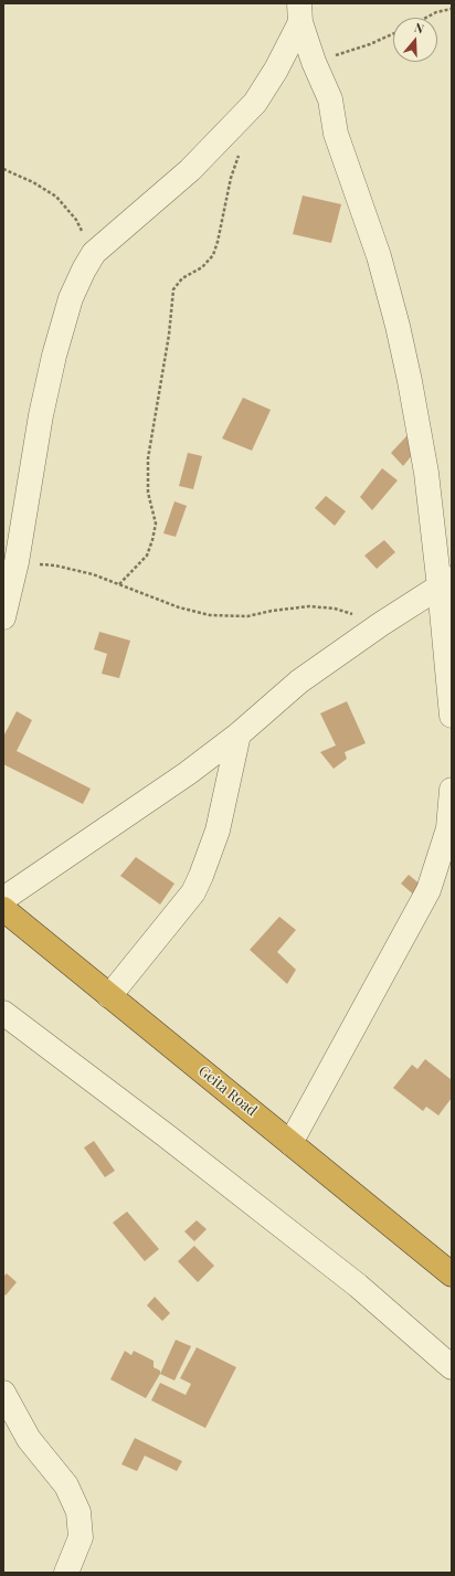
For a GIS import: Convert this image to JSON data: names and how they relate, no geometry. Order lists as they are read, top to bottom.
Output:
{
  "streets": {
    "highway": ["Geita Road"]
  },
  "north": "top"
}
